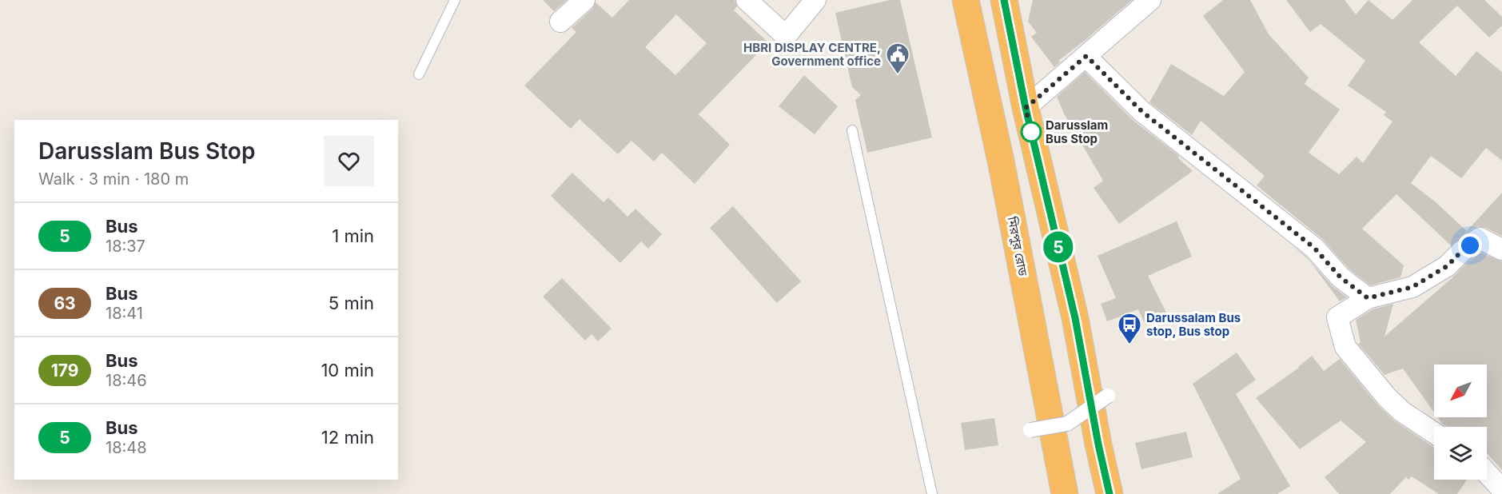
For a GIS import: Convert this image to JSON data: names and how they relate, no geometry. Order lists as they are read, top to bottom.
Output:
{
  "streets": {
    "highway": ["মিরপুর রোড"]
  },
  "places": {
    "public building": ["HBRI DISPLAY CENTRE, Government office"],
    "other": ["Darusslam Bus Stop"],
    "bus stop": ["Darussalam Bus stop, Bus stop"]
  },
  "lines": ["bus line 5"],
  "north": "bottom left",
  "page": {
    "on_map": "5",
    "heading": ["Darusslam Bus Stop", "Walk · 3 min · 180 m"],
    "list": [
      {
        "mark": "5",
        "name": "Bus",
        "note": "18:37",
        "value": "1 min"
      },
      {
        "mark": "63",
        "name": "Bus",
        "note": "18:41",
        "value": "5 min"
      },
      {
        "mark": "179",
        "name": "Bus",
        "note": "18:46",
        "value": "10 min"
      },
      {
        "mark": "5",
        "name": "Bus",
        "note": "18:48",
        "value": "12 min"
      }
    ]
  }
}
